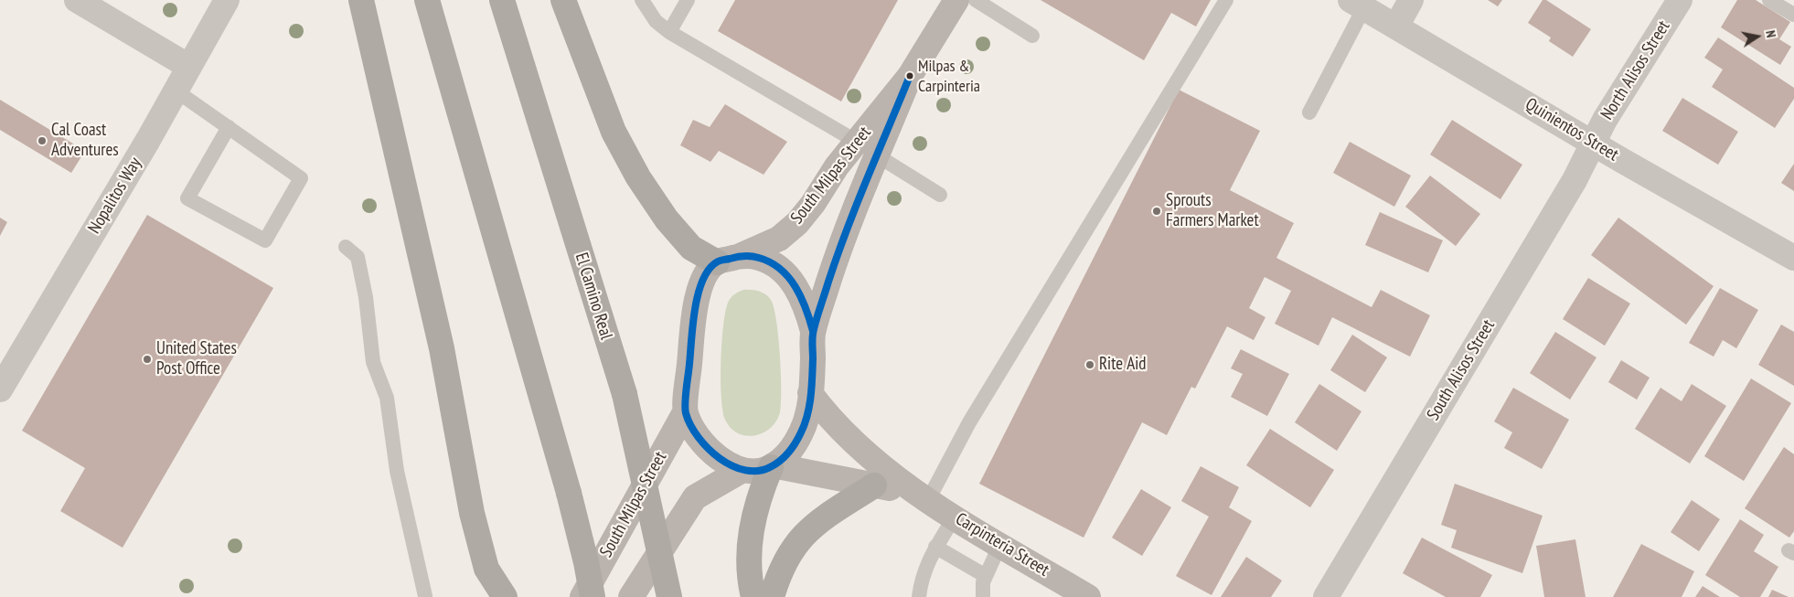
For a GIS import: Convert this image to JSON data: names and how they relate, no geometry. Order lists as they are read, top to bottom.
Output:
{
  "streets": {
    "highway": ["El Camino Real"],
    "main road": ["South Milpas Street", "Carpinteria Street"],
    "street": [
      "North Alisos Street",
      "Quinientos Street",
      "Nopalitos Way",
      "South Alisos Street"
    ]
  },
  "crossings": [
    ["North Alisos Street", "Quinientos Street"],
    ["North Alisos Street", "South Alisos Street"],
    ["Quinientos Street", "South Alisos Street"]
  ],
  "places": [
    "Milpas & Carpinteria",
    "Cal Coast Adventures",
    "Sprouts Farmers Market",
    "United States Post Office",
    "Rite Aid"
  ],
  "north": "right"
}
